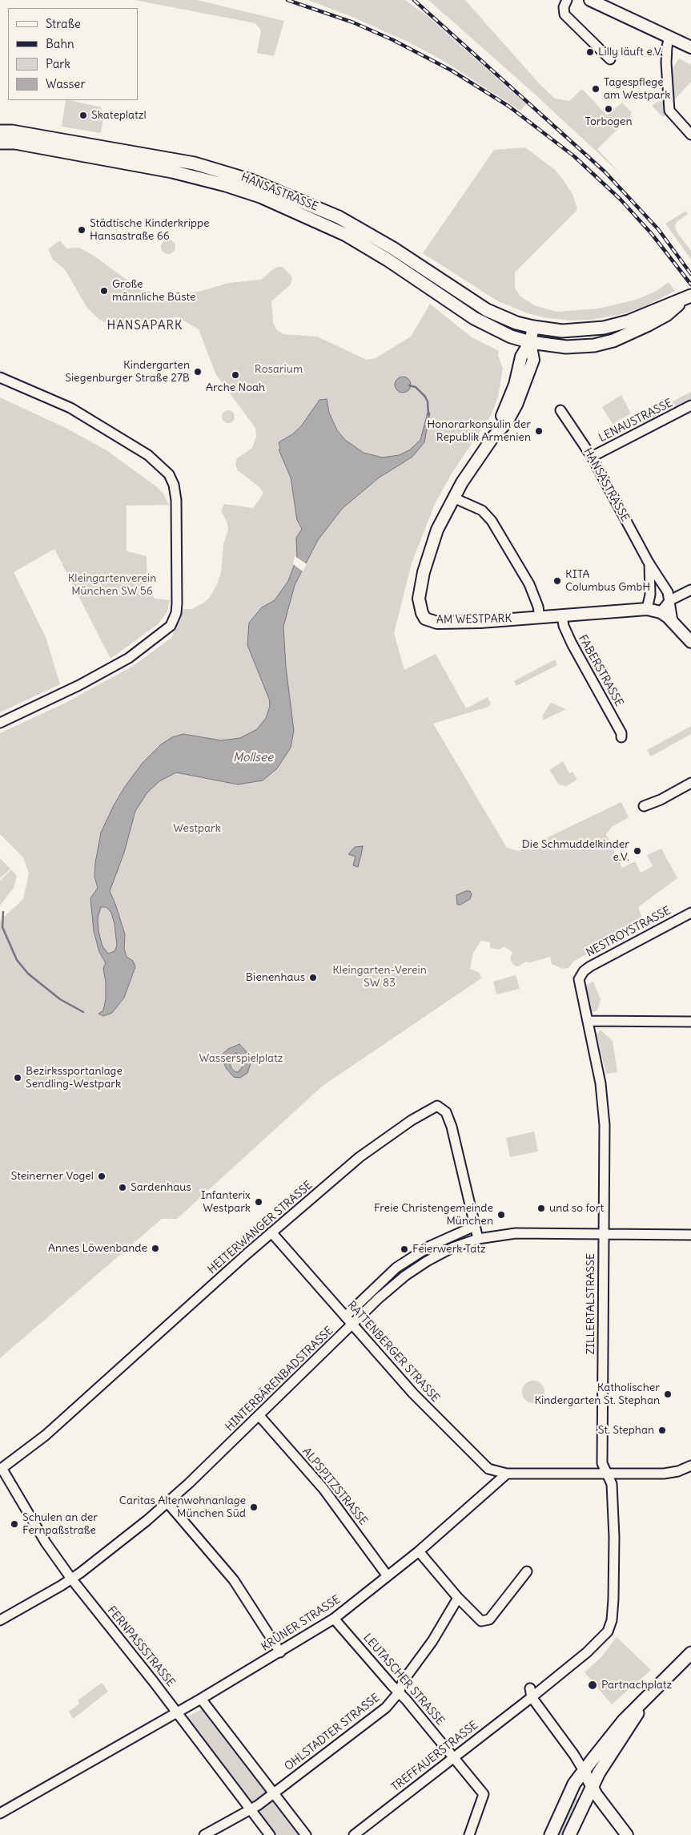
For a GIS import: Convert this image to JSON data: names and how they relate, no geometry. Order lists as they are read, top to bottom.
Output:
{
  "streets": {
    "main road": ["HANSASTRASSE"],
    "street": [
      "LENAUSTRASSE",
      "AM WESTPARK",
      "FABERSTRASSE",
      "NESTROYSTRASSE",
      "HEITERWANGER STRASSE",
      "ZILLERTALSTRASSE",
      "RATTENBERGER STRASSE",
      "HINTERBÄRENBADSTRASSE",
      "ALPSPITZSTRASSE",
      "KRÜNER STRASSE",
      "FERNPASSSTRASSE",
      "LEUTASCHER STRASSE",
      "OHLSTADTER STRASSE",
      "TREFFAUERSTRASSE"
    ]
  },
  "crossings": [
    ["HANSASTRASSE", "LENAUSTRASSE"],
    ["HANSASTRASSE", "AM WESTPARK"],
    ["AM WESTPARK", "FABERSTRASSE"],
    ["NESTROYSTRASSE", "ZILLERTALSTRASSE"],
    ["HEITERWANGER STRASSE", "RATTENBERGER STRASSE"],
    ["HEITERWANGER STRASSE", "HINTERBÄRENBADSTRASSE"],
    ["HEITERWANGER STRASSE", "FERNPASSSTRASSE"],
    ["ZILLERTALSTRASSE", "HINTERBÄRENBADSTRASSE"],
    ["ZILLERTALSTRASSE", "TREFFAUERSTRASSE"],
    ["RATTENBERGER STRASSE", "HINTERBÄRENBADSTRASSE"],
    ["RATTENBERGER STRASSE", "KRÜNER STRASSE"],
    ["HINTERBÄRENBADSTRASSE", "ALPSPITZSTRASSE"],
    ["HINTERBÄRENBADSTRASSE", "FERNPASSSTRASSE"],
    ["ALPSPITZSTRASSE", "KRÜNER STRASSE"],
    ["KRÜNER STRASSE", "FERNPASSSTRASSE"],
    ["KRÜNER STRASSE", "LEUTASCHER STRASSE"],
    ["FERNPASSSTRASSE", "OHLSTADTER STRASSE"],
    ["LEUTASCHER STRASSE", "OHLSTADTER STRASSE"],
    ["LEUTASCHER STRASSE", "TREFFAUERSTRASSE"]
  ],
  "districts": ["HANSAPARK"],
  "water": ["Mollsee"],
  "parks": [
    "Rosarium",
    "Kleingartenverein München SW 56",
    "Westpark",
    "Kleingarten-Verein SW 83",
    "Wasserspielplatz"
  ],
  "places": [
    "Lilly läuft e.V.",
    "Tagespflege am Westpark",
    "Torbogen",
    "Skateplatzl",
    "Städtische Kinderkrippe Hansastraße 66",
    "Große männliche Büste",
    "Kindergarten Siegenburger Straße 27B",
    "Arche Noah",
    "Honorarkonsulin der Republik Armenien",
    "KITA Columbus GmbH",
    "Die Schmuddelkinder e.V.",
    "Bienenhaus",
    "Bezirkssportanlage Sendling-Westpark",
    "Steinerner Vogel",
    "Sardenhaus",
    "Infanterix Westpark",
    "und so fort",
    "Freie Christengemeinde München",
    "Annes Löwenbande",
    "Feierwerk Tatz",
    "Katholischer Kindergarten St. Stephan",
    "St. Stephan",
    "Caritas Altenwohnanlage München Süd",
    "Schulen an der Fernpaßstraße",
    "Partnachplatz"
  ],
  "legend": [
    "Straße",
    "Bahn",
    "Park",
    "Wasser"
  ]
}
